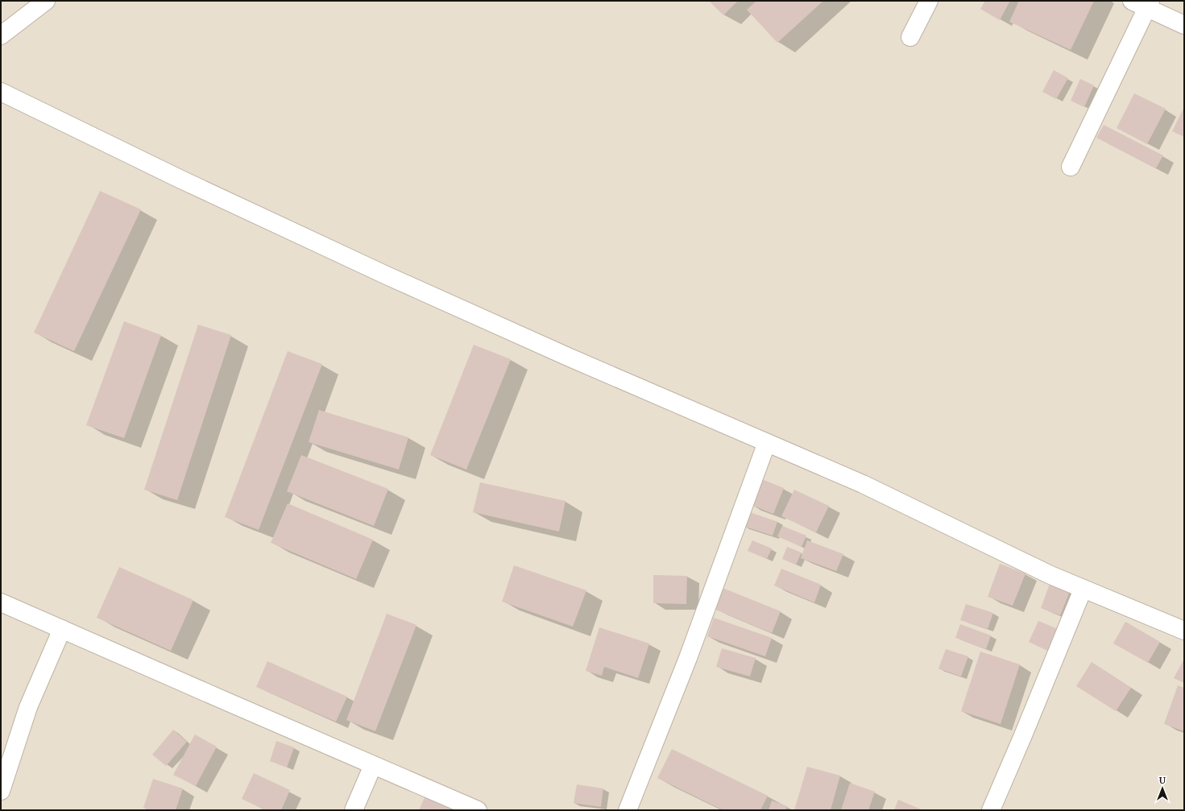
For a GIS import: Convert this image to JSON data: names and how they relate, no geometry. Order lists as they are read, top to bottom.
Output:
{
  "north": "top"
}
